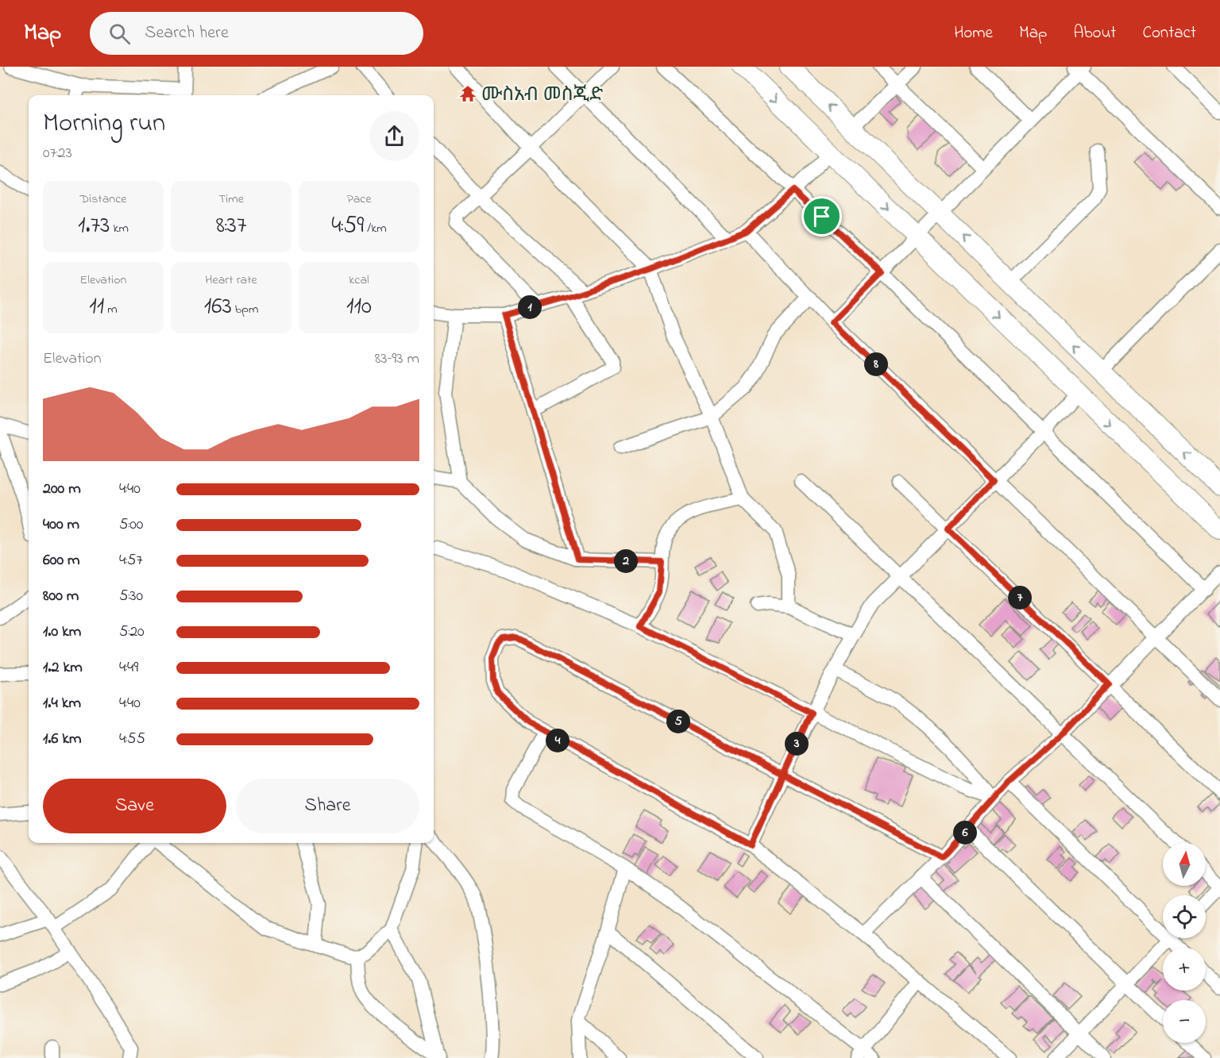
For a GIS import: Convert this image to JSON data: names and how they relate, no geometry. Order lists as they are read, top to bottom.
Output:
{
  "places": {
    "temple": ["ሙስአብ መስጂድ"]
  },
  "north": "top",
  "page": {
    "header": "Map",
    "search": "Search here",
    "nav": [
      "Home",
      "Map",
      "About",
      "Contact"
    ],
    "heading": ["Morning run", "07:23"],
    "stats": [
      ["Distance", "1.73 km"],
      ["Time", "8:37"],
      ["Pace", "4:59 /km"],
      ["Elevation", "11 m"],
      ["Heart rate", "163 bpm"],
      ["kcal", "110"]
    ],
    "pins": [
      "1",
      "8",
      "2",
      "7",
      "5",
      "4",
      "3",
      "6"
    ],
    "chart": ["Elevation", "83–93 m"],
    "list": [
      {
        "name": "200 m",
        "note": "4:40"
      },
      {
        "name": "400 m",
        "note": "5:00"
      },
      {
        "name": "600 m",
        "note": "4:57"
      },
      {
        "name": "800 m",
        "note": "5:30"
      },
      {
        "name": "1.0 km",
        "note": "5:20"
      },
      {
        "name": "1.2 km",
        "note": "4:49"
      },
      {
        "name": "1.4 km",
        "note": "4:40"
      },
      {
        "name": "1.6 km",
        "note": "4:55"
      }
    ],
    "buttons": ["Save", "Share"],
    "map_buttons": ["+", "−"]
  }
}
